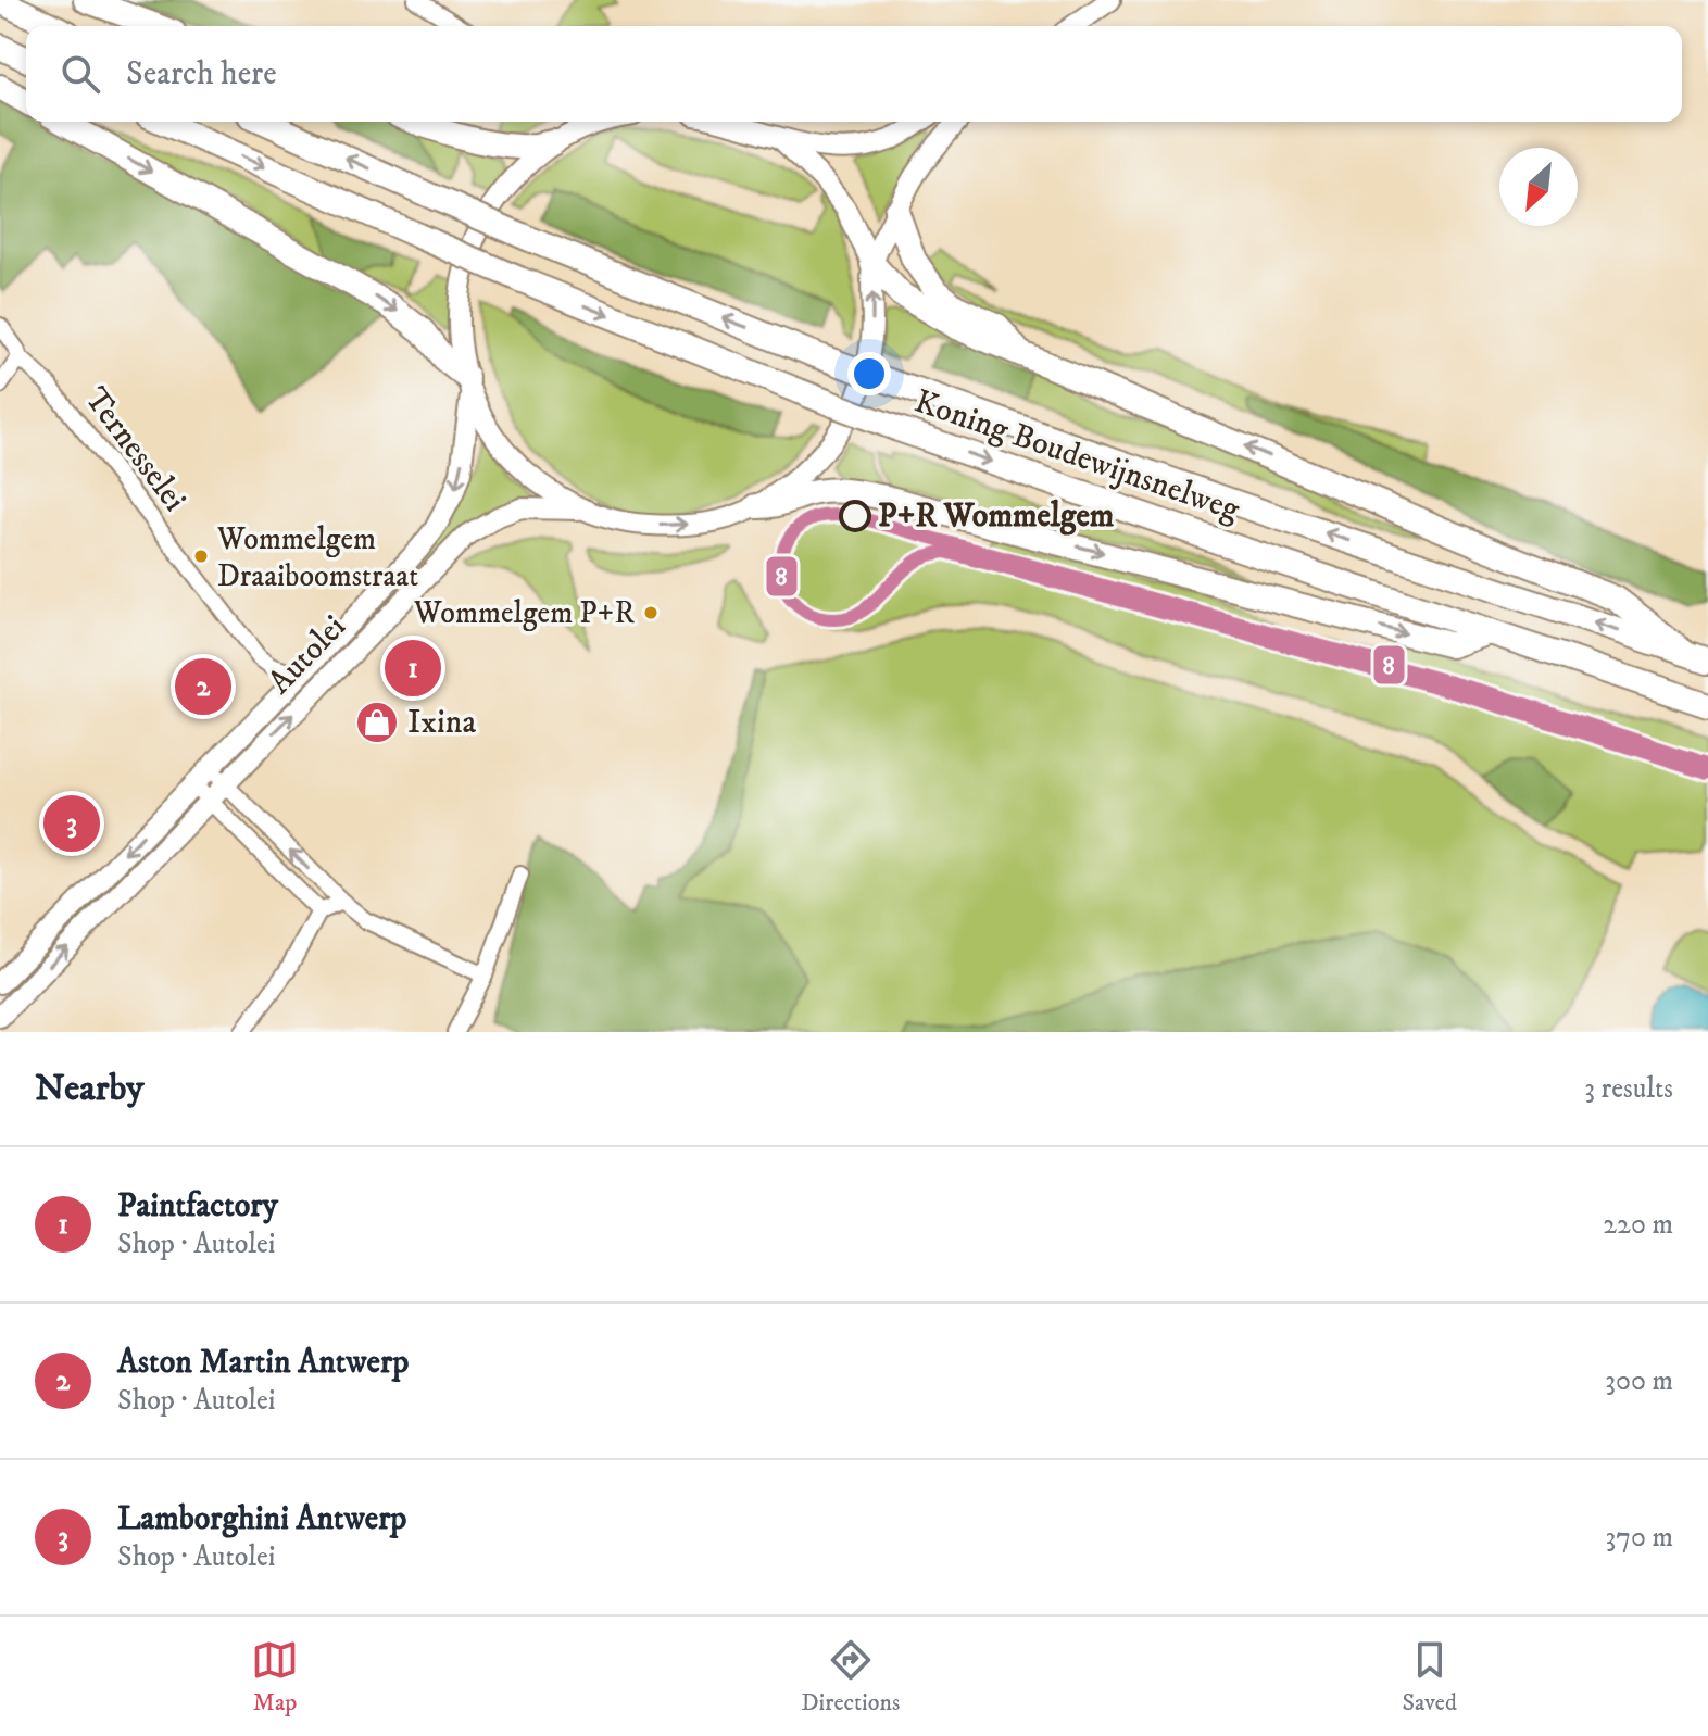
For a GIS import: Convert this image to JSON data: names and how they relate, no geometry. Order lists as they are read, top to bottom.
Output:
{
  "streets": {
    "highway": ["Koning Boudewijnsnelweg"],
    "main road": ["Autolei"],
    "street": ["Ternesselei"]
  },
  "crossings": [
    ["Ternesselei", "Autolei"]
  ],
  "places": {
    "other": ["P+R Wommelgem", "Wommelgem Draaiboomstraat", "Wommelgem P+R"],
    "shop": ["Ixina"]
  },
  "lines": ["transit line 8"],
  "north": "bottom left",
  "page": {
    "search": "Search here",
    "pins": ["1", "2", "3"],
    "heading": ["Nearby", "3 results"],
    "list": [
      {
        "mark": "1",
        "name": "Paintfactory",
        "note": "Shop · Autolei",
        "value": "220 m"
      },
      {
        "mark": "2",
        "name": "Aston Martin Antwerp",
        "note": "Shop · Autolei",
        "value": "300 m"
      },
      {
        "mark": "3",
        "name": "Lamborghini Antwerp",
        "note": "Shop · Autolei",
        "value": "370 m"
      }
    ],
    "nav": ["Map", "Directions", "Saved"]
  }
}
